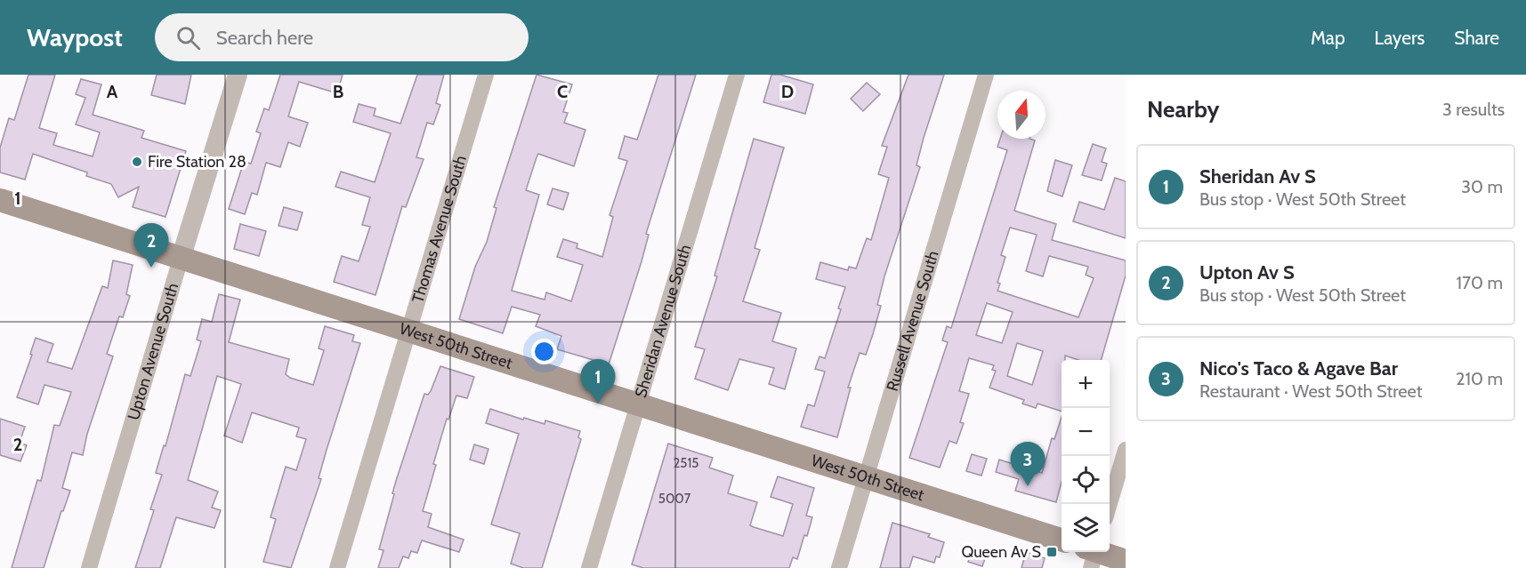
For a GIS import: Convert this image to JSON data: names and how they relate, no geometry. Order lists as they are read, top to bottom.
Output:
{
  "streets": {
    "main road": ["West 50th Street"],
    "street": [
      "Thomas Avenue South",
      "Sheridan Avenue South",
      "Russell Avenue South",
      "Upton Avenue South"
    ]
  },
  "crossings": [
    ["Thomas Avenue South", "West 50th Street"],
    ["Sheridan Avenue South", "West 50th Street"],
    ["Russell Avenue South", "West 50th Street"],
    ["West 50th Street", "Upton Avenue South"]
  ],
  "places": {
    "other": ["Fire Station 28"],
    "transit": ["Queen Av S"]
  },
  "house_numbers": ["2515", "5007"],
  "north": "top",
  "page": {
    "header": "Waypost",
    "search": "Search here",
    "nav": ["Map", "Layers", "Share"],
    "heading": ["Nearby", "3 results"],
    "list": [
      {
        "mark": "1",
        "name": "Sheridan Av S",
        "note": "Bus stop · West 50th Street",
        "value": "30 m"
      },
      {
        "mark": "2",
        "name": "Upton Av S",
        "note": "Bus stop · West 50th Street",
        "value": "170 m"
      },
      {
        "mark": "3",
        "name": "Nico's Taco & Agave Bar",
        "note": "Restaurant · West 50th Street",
        "value": "210 m"
      }
    ],
    "pins": ["2", "1", "3"],
    "map_buttons": ["+", "−"]
  },
  "grid": {
    "columns": [
      "A",
      "B",
      "C",
      "D"
    ],
    "rows": ["1", "2"]
  }
}
